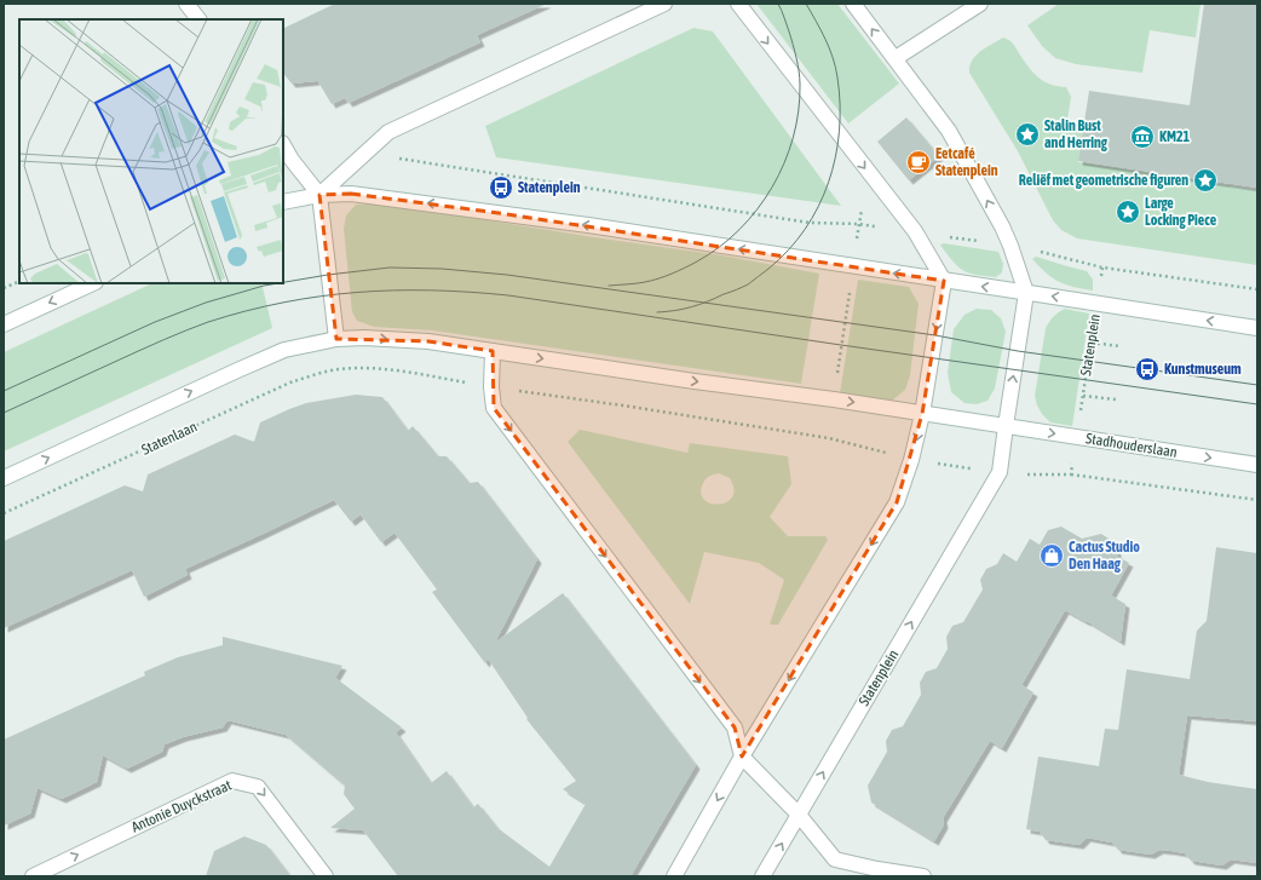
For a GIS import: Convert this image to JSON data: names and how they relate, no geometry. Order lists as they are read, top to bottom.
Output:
{
  "streets": {
    "street": ["Statenplein", "Stadhouderslaan", "Antonie Duyckstraat"],
    "path": ["Statenlaan"]
  },
  "crossings": [
    ["Statenplein", "Stadhouderslaan"]
  ],
  "one_way": ["Stadhouderslaan", "Antonie Duyckstraat"],
  "places": {
    "place": ["Stalin Bust and Herring", "Reliëf met geometrische figuren", "Large Locking Piece"],
    "museum": ["KM21"],
    "cafe": ["Eetcafé Statenplein"],
    "bus stop": ["Statenplein", "Kunstmuseum"],
    "shop": ["Cactus Studio Den Haag"]
  }
}
